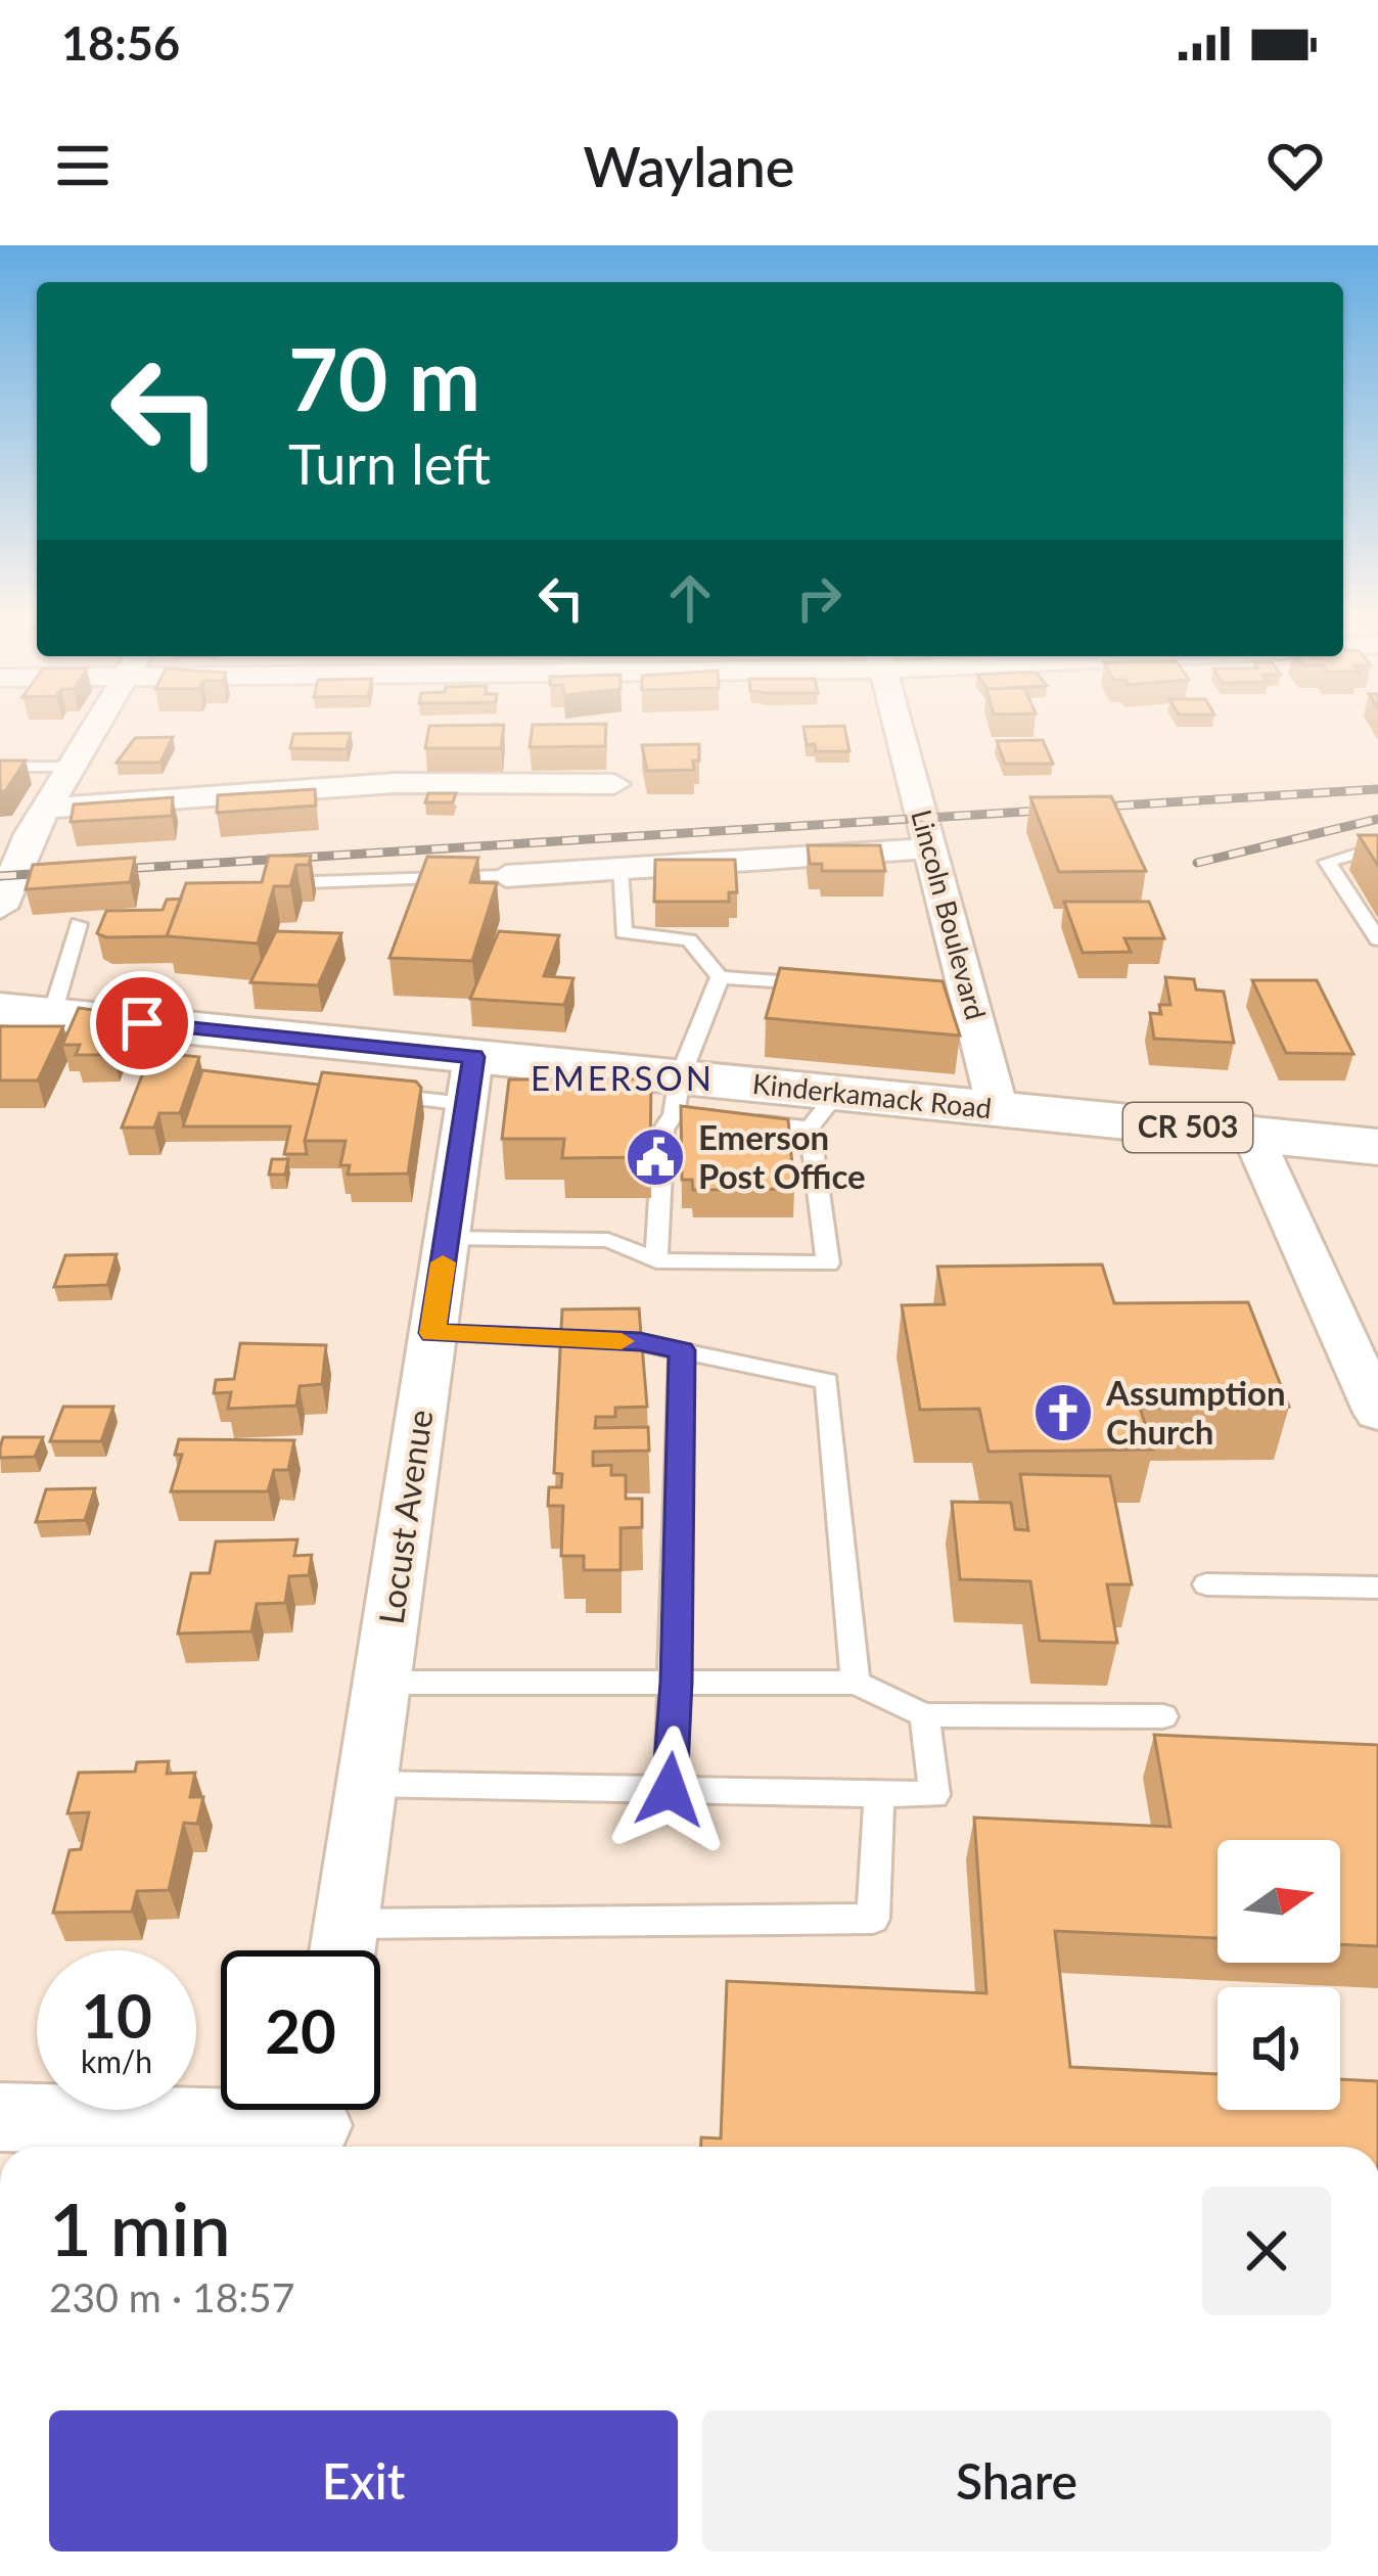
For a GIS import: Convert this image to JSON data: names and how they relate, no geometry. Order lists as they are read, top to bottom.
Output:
{
  "streets": {
    "main road": ["Kinderkamack Road", "CR 503"],
    "street": ["Lincoln Boulevard", "Locust Avenue"]
  },
  "crossings": [
    ["Lincoln Boulevard", "Kinderkamack Road"],
    ["Kinderkamack Road", "Locust Avenue"]
  ],
  "districts": ["EMERSON"],
  "places": {
    "public building": ["Emerson Post Office"],
    "church": ["Assumption Church"]
  },
  "north": "right",
  "page": {
    "status": "18:56",
    "header": "Waylane",
    "turn": ["70 m", "Turn left"],
    "speed": "10 km/h",
    "limit": "20",
    "heading": ["1 min", "230 m · 18:57"],
    "buttons": ["Exit", "Share"]
  }
}
